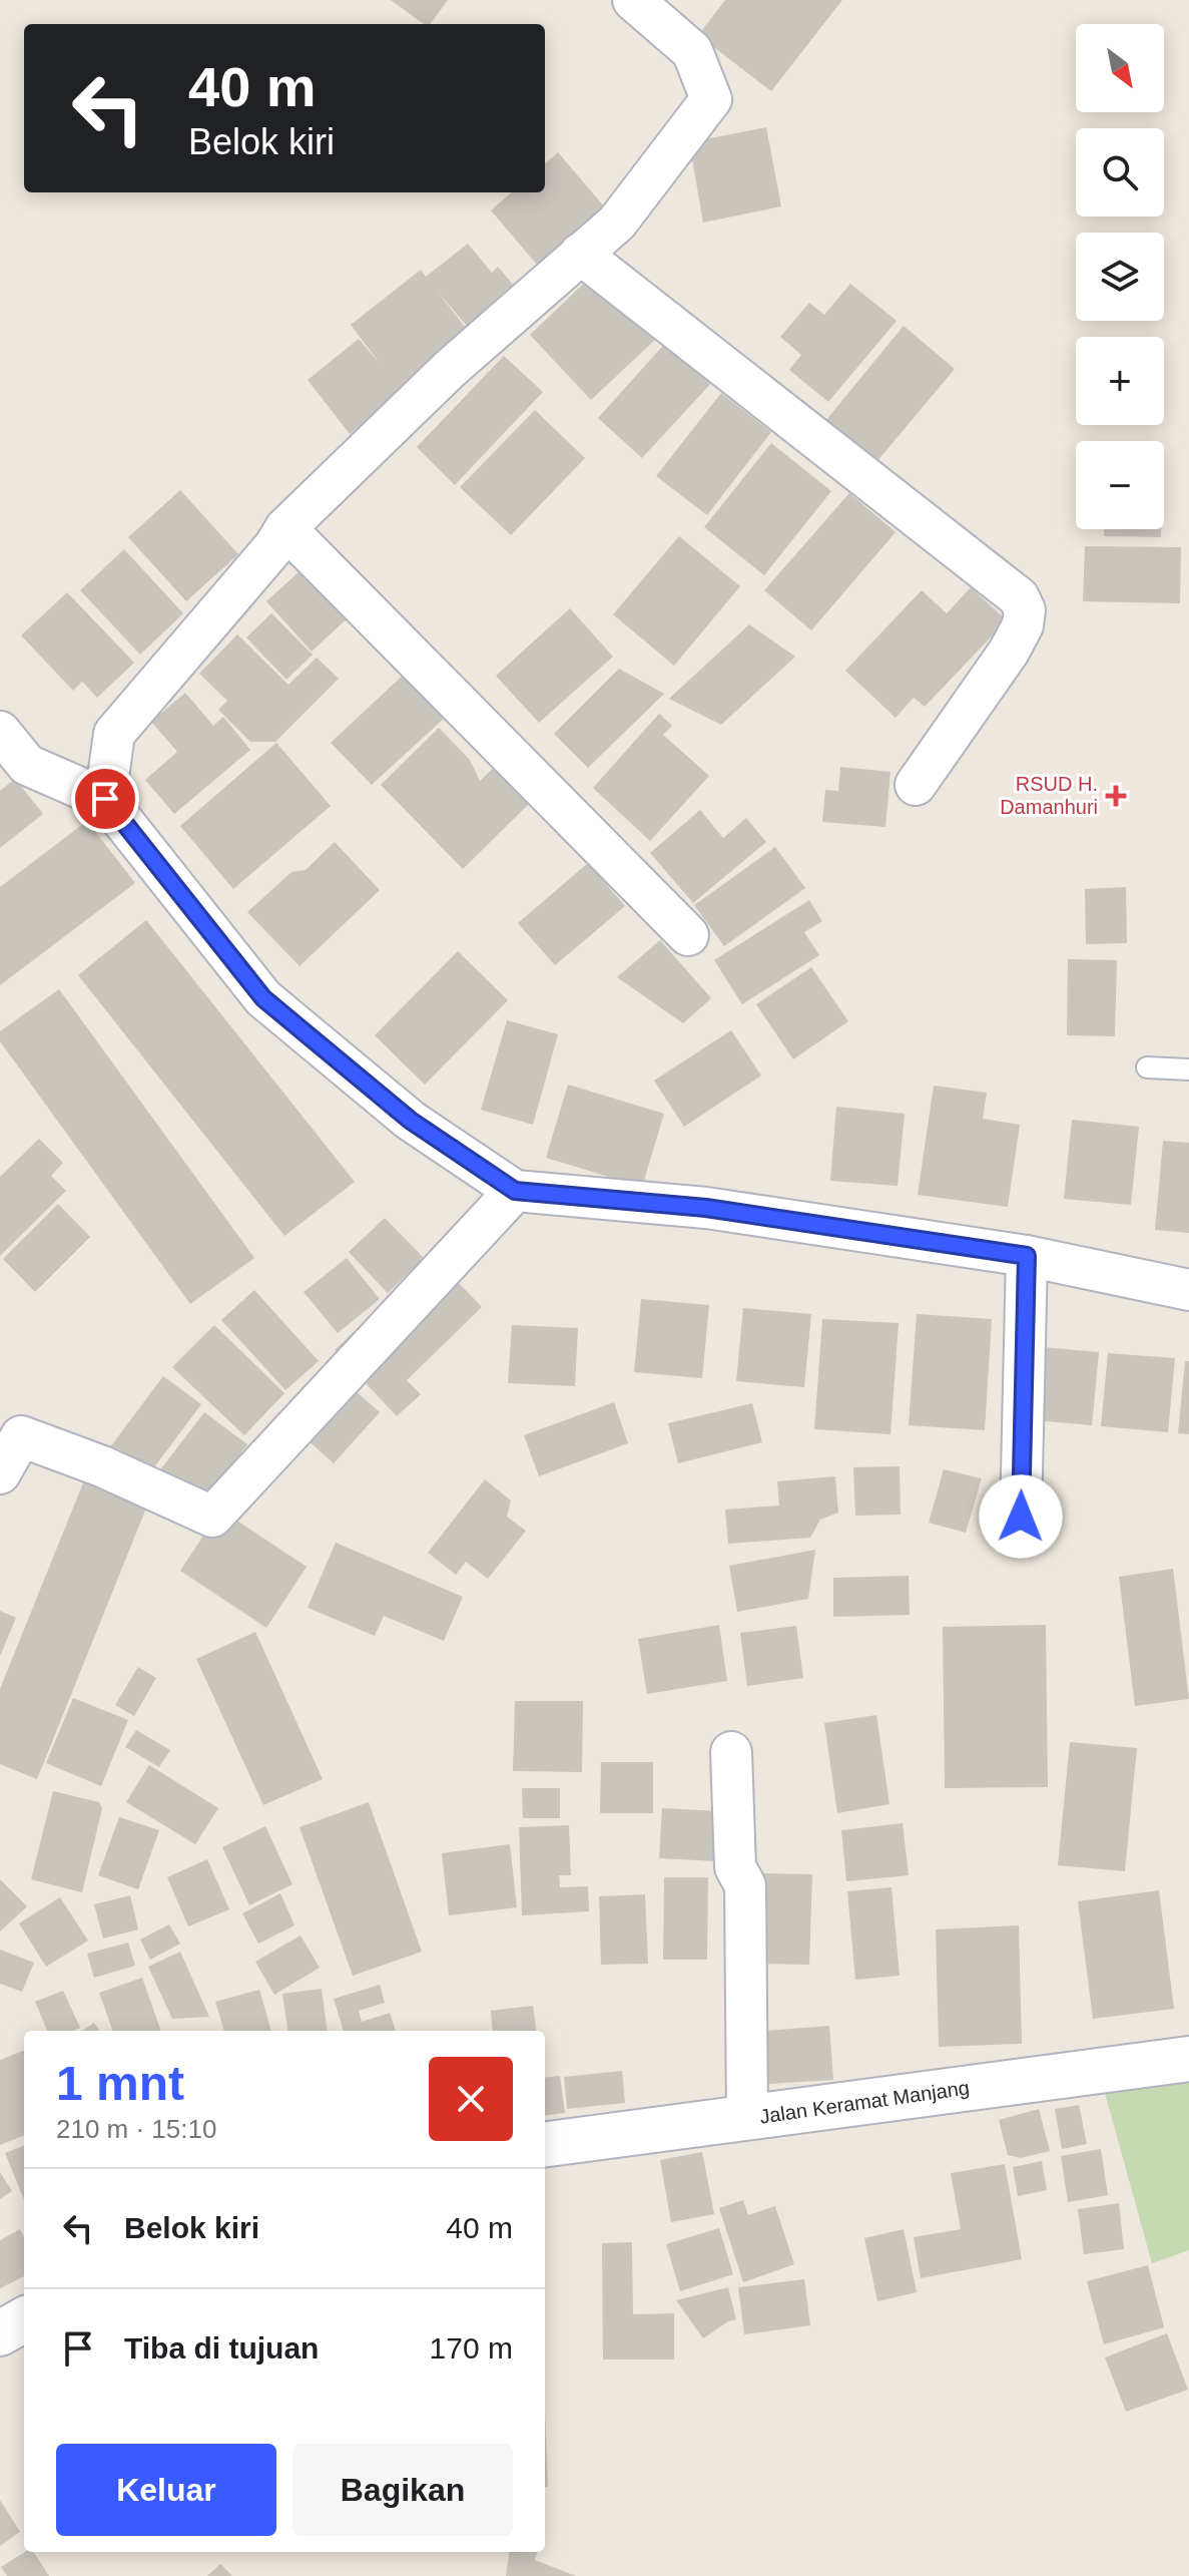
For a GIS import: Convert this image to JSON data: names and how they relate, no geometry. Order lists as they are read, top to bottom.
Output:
{
  "streets": {
    "street": ["Jalan Keramat Manjang"]
  },
  "places": {
    "health": ["RSUD H. Damanhuri"]
  },
  "north": "bottom right",
  "page": {
    "map_buttons": ["+", "−"],
    "turn": ["40 m", "Belok kiri"],
    "heading": ["1 mnt", "210 m · 15:10"],
    "list": [
      {
        "name": "Belok kiri",
        "value": "40 m"
      },
      {
        "name": "Tiba di tujuan",
        "value": "170 m"
      }
    ],
    "buttons": ["Keluar", "Bagikan"]
  }
}
